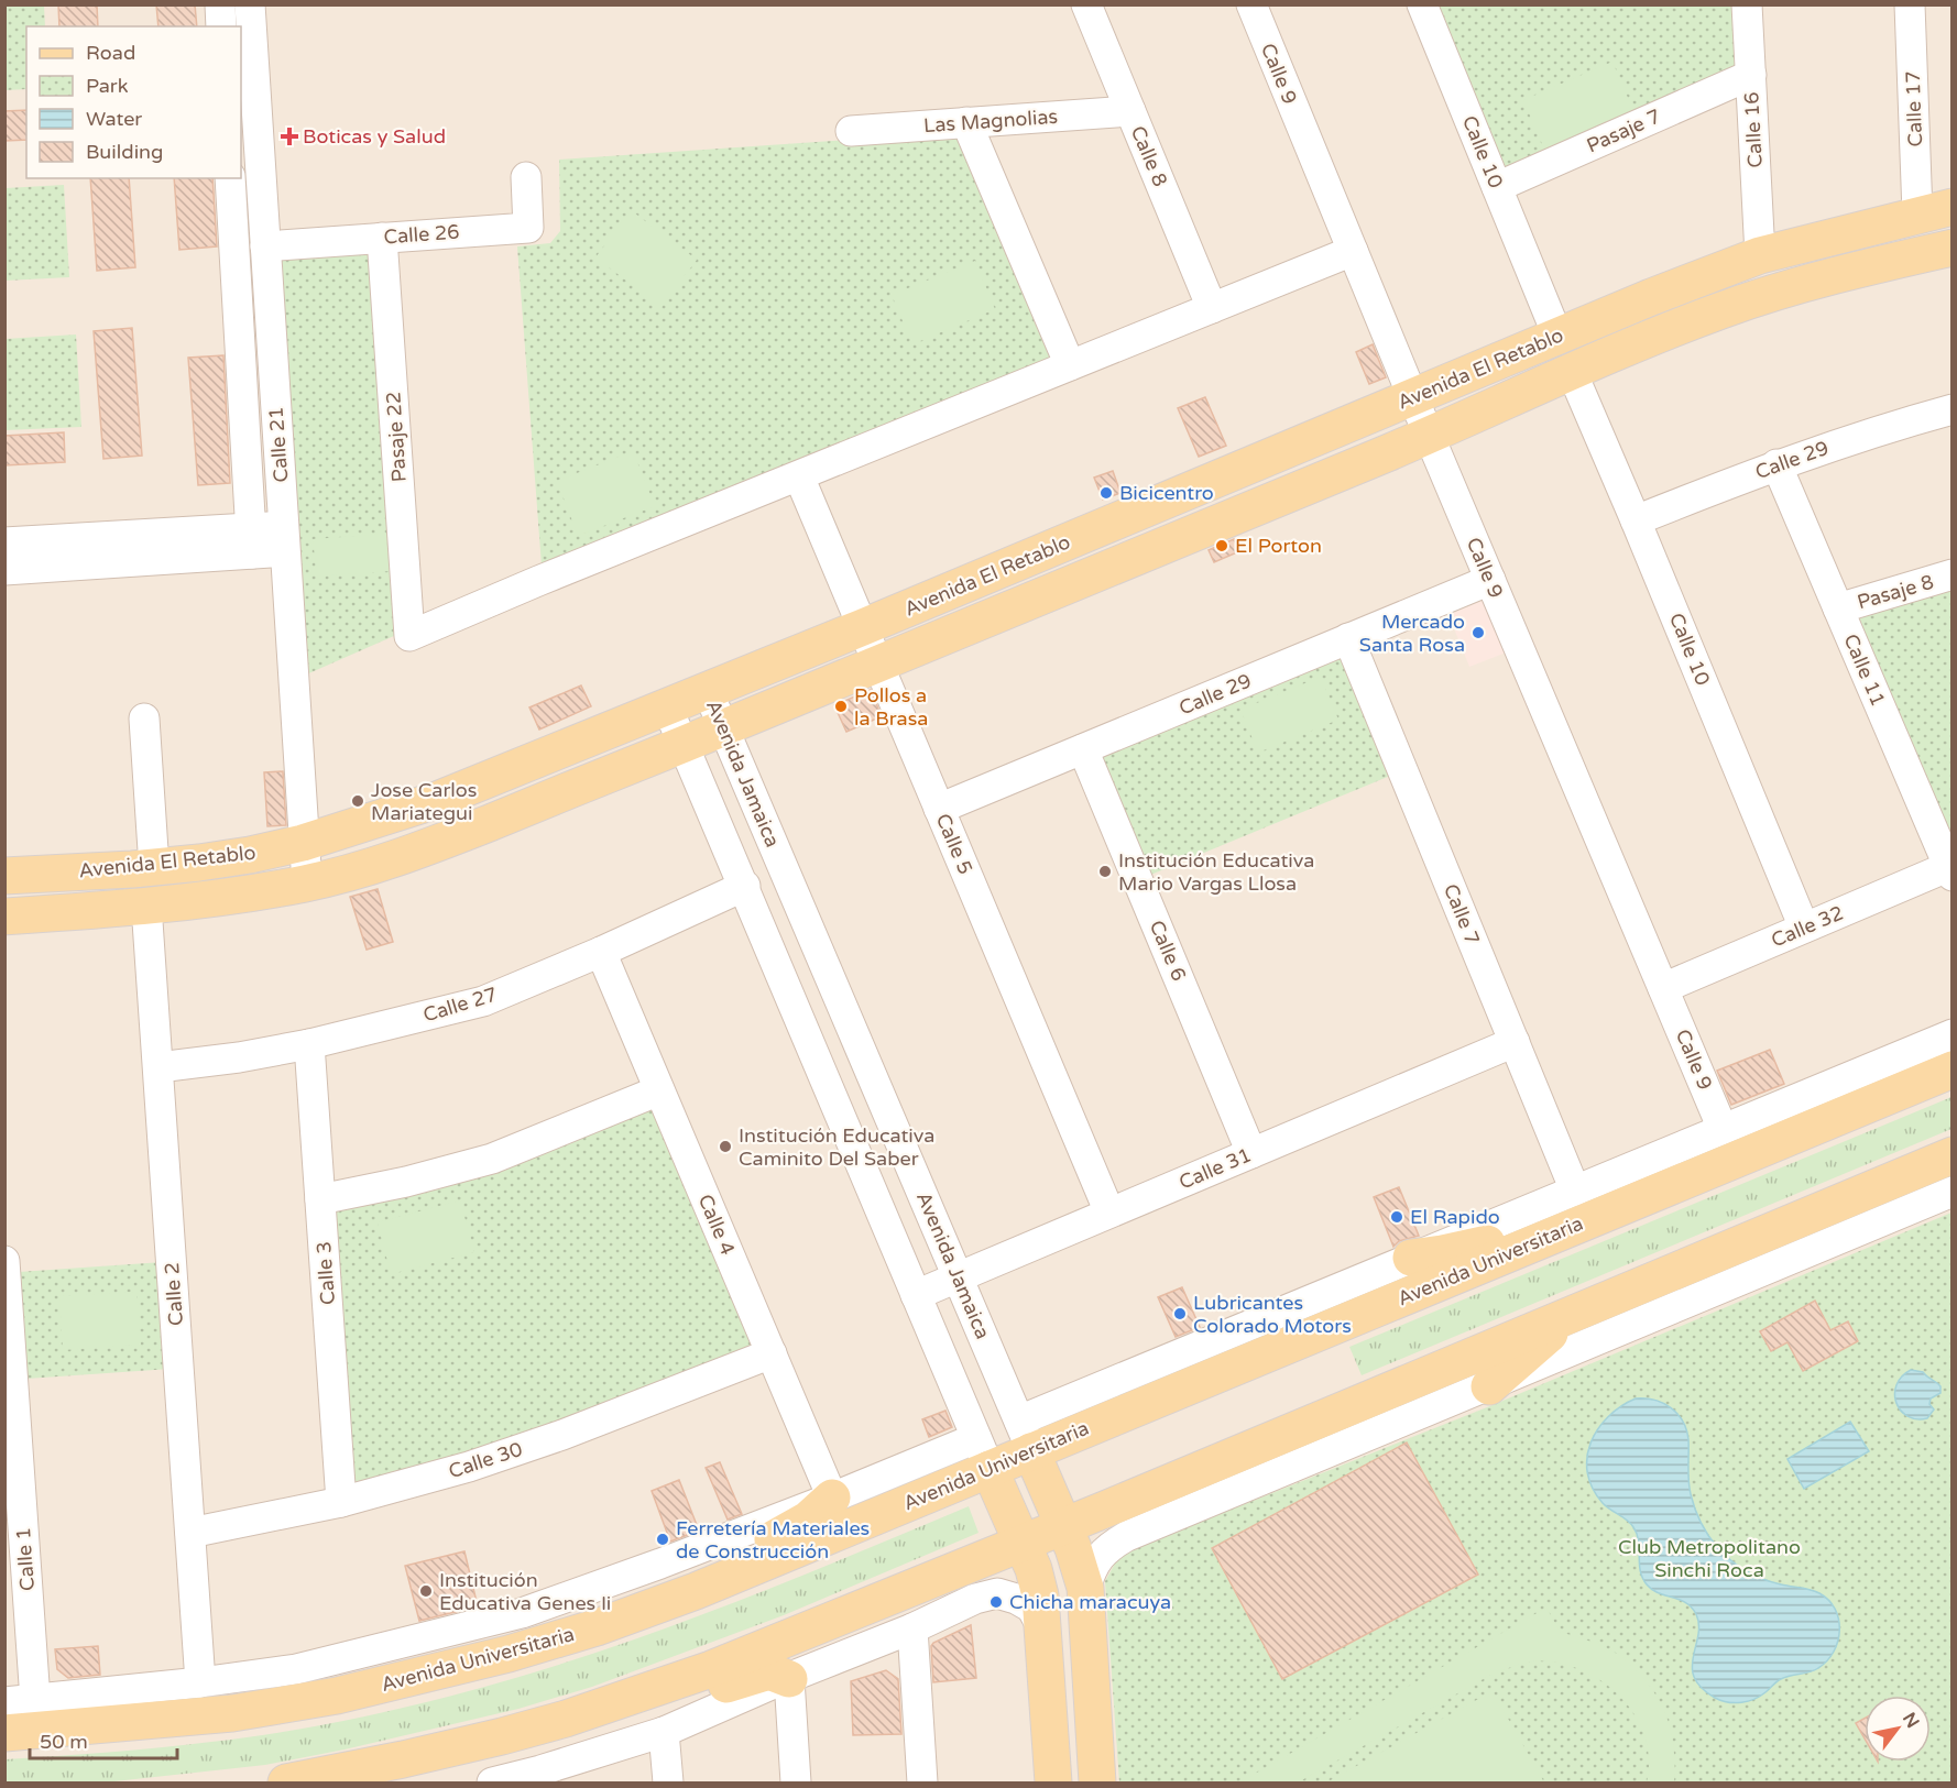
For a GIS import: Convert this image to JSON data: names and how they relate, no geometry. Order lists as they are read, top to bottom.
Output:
{
  "streets": {
    "main road": ["Avenida El Retablo", "Avenida Jamaica", "Avenida Universitaria"],
    "street": [
      "Calle 9",
      "Calle 17",
      "Las Magnolias",
      "Calle 16",
      "Pasaje 7",
      "Calle 10",
      "Calle 8",
      "Calle 26",
      "Pasaje 22",
      "Calle 21",
      "Calle 29",
      "Pasaje 8",
      "Calle 11",
      "Calle 5",
      "Calle 7",
      "Calle 32",
      "Calle 6",
      "Calle 27",
      "Calle 31",
      "Calle 4",
      "Calle 3",
      "Calle 2",
      "Calle 30",
      "Calle 1"
    ]
  },
  "crossings": [
    ["Calle 9", "Avenida El Retablo"],
    ["Calle 9", "Calle 29"],
    ["Calle 9", "Calle 32"],
    ["Calle 9", "Avenida Universitaria"],
    ["Calle 17", "Avenida El Retablo"],
    ["Las Magnolias", "Calle 8"],
    ["Calle 16", "Pasaje 7"],
    ["Calle 16", "Avenida El Retablo"],
    ["Pasaje 7", "Calle 10"],
    ["Calle 10", "Avenida El Retablo"],
    ["Calle 10", "Calle 29"],
    ["Calle 10", "Calle 32"],
    ["Calle 26", "Pasaje 22"],
    ["Calle 26", "Calle 21"],
    ["Avenida El Retablo", "Calle 21"],
    ["Avenida El Retablo", "Avenida Jamaica"],
    ["Avenida El Retablo", "Calle 5"],
    ["Avenida El Retablo", "Calle 2"],
    ["Pasaje 22", "Calle 5"],
    ["Calle 29", "Calle 11"],
    ["Calle 29", "Calle 5"],
    ["Calle 29", "Calle 7"],
    ["Calle 29", "Calle 6"],
    ["Pasaje 8", "Calle 11"],
    ["Calle 11", "Calle 32"],
    ["Avenida Jamaica", "Calle 31"],
    ["Avenida Jamaica", "Avenida Universitaria"],
    ["Calle 5", "Calle 31"],
    ["Calle 7", "Calle 31"],
    ["Calle 7", "Avenida Universitaria"],
    ["Calle 6", "Calle 31"],
    ["Calle 27", "Calle 4"],
    ["Calle 27", "Calle 3"],
    ["Calle 27", "Calle 2"],
    ["Calle 4", "Avenida Universitaria"],
    ["Calle 4", "Calle 30"],
    ["Avenida Universitaria", "Calle 2"],
    ["Avenida Universitaria", "Calle 1"],
    ["Calle 3", "Calle 30"],
    ["Calle 2", "Calle 30"]
  ],
  "parks": ["Club Metropolitano Sinchi Roca"],
  "places": {
    "health": ["Boticas y Salud"],
    "other": [
      "Bicicentro",
      "El Porton",
      "Mercado Santa Rosa",
      "Pollos a la Brasa",
      "Jose Carlos Mariategui",
      "Institución Educativa Mario Vargas Llosa",
      "Institución Educativa Caminito Del Saber",
      "El Rapido",
      "Lubricantes Colorado Motors",
      "Ferretería Materiales de Construcción",
      "Institución Educativa Genes Ii",
      "Chicha maracuya"
    ]
  },
  "legend": [
    "Road",
    "Park",
    "Water",
    "Building"
  ],
  "scale_bar": "50 m",
  "north": "top right"
}
